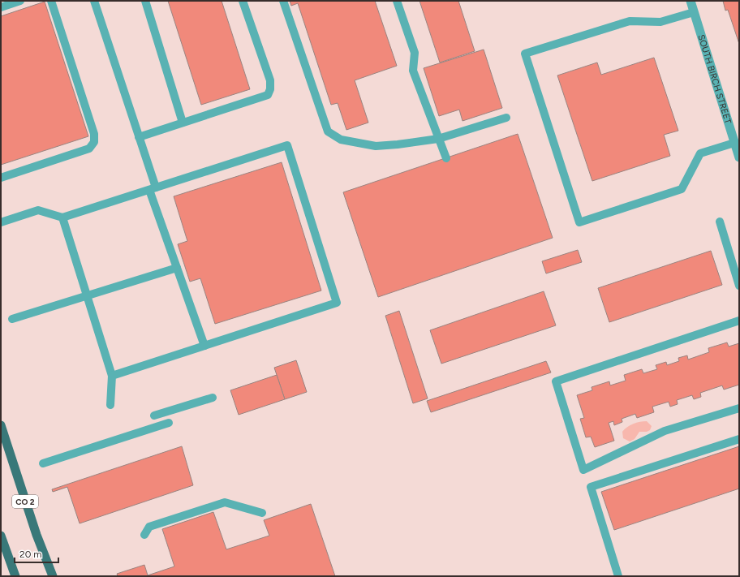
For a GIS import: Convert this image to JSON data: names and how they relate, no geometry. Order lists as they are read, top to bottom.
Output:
{
  "streets": {
    "main road": ["CO 2"],
    "street": ["SOUTH BIRCH STREET"]
  },
  "scale_bar": "20 m"
}
